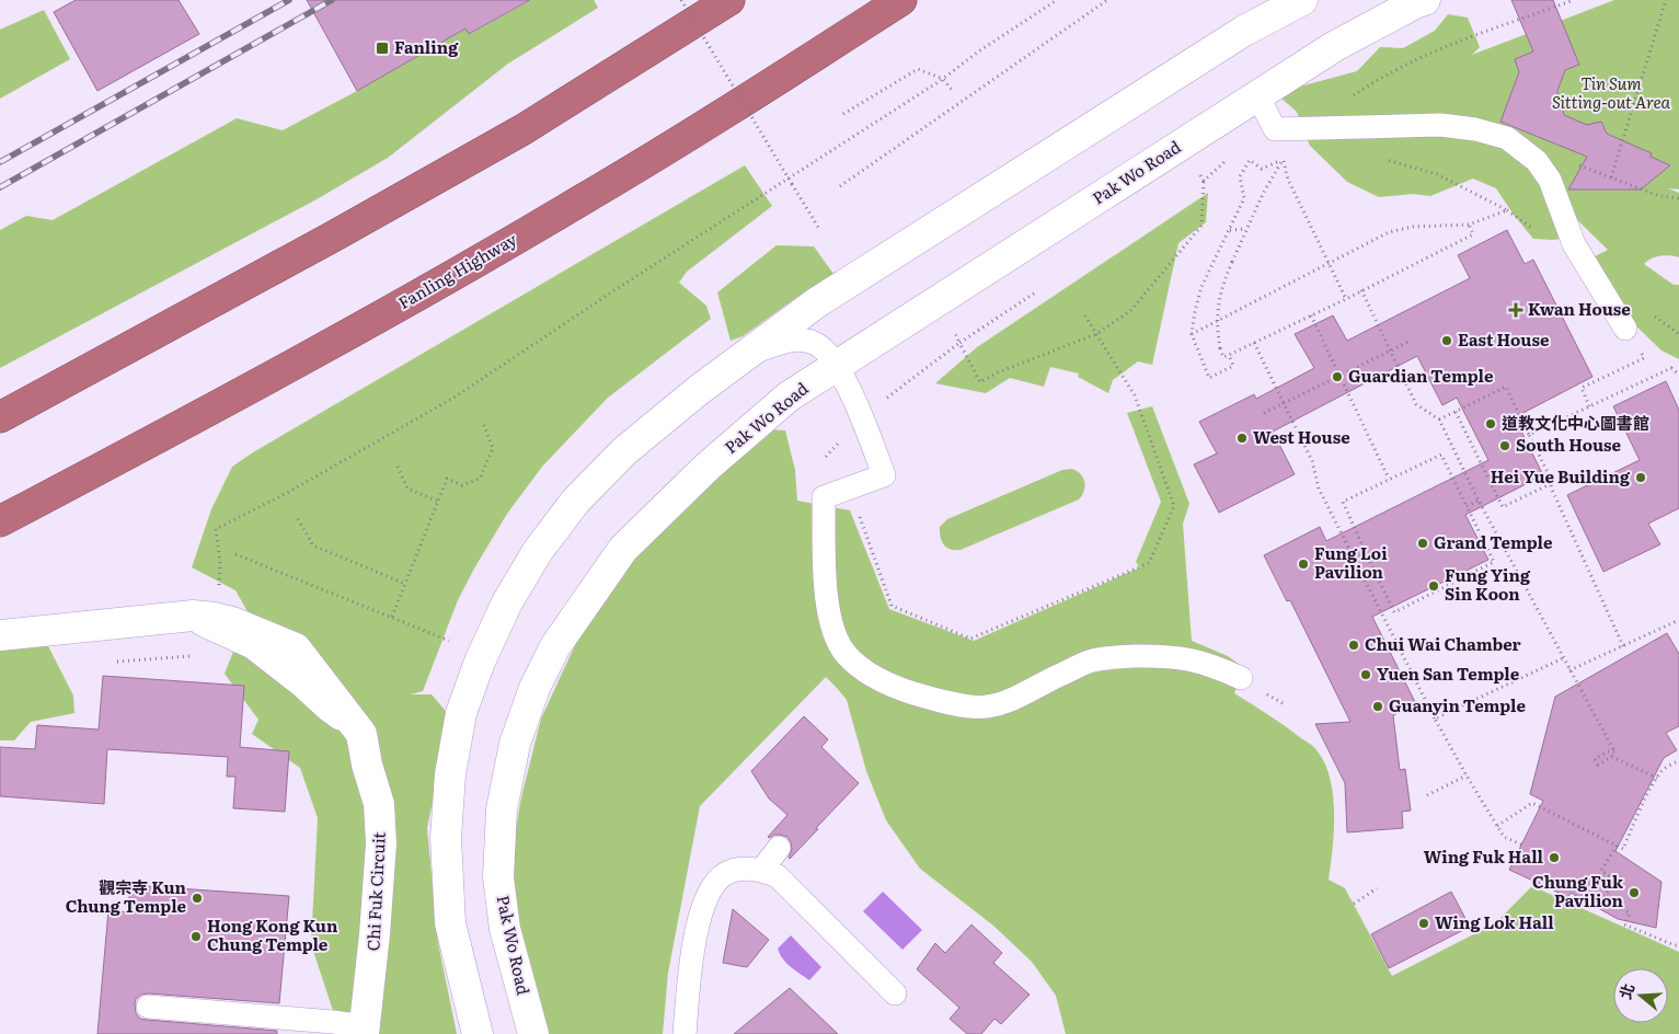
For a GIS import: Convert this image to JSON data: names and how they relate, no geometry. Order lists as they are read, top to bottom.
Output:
{
  "streets": {
    "highway": ["Fanling Highway"],
    "main road": ["Pak Wo Road", "Chi Fuk Circuit"]
  },
  "parks": ["Tin Sum Sitting-out Area"],
  "places": {
    "transit": ["Fanling"],
    "health": ["Kwan House"],
    "other": [
      "East House",
      "Guardian Temple",
      "道教文化中心圖書館",
      "West House",
      "South House",
      "Hei Yue Building",
      "Grand Temple",
      "Fung Loi Pavilion",
      "Fung Ying Sin Koon",
      "Chui Wai Chamber",
      "Yuen San Temple",
      "Guanyin Temple",
      "Wing Fuk Hall",
      "Chung Fuk Pavilion",
      "觀宗寺 Kun Chung Temple",
      "Wing Lok Hall",
      "Hong Kong Kun Chung Temple"
    ]
  },
  "north": "left"
}
